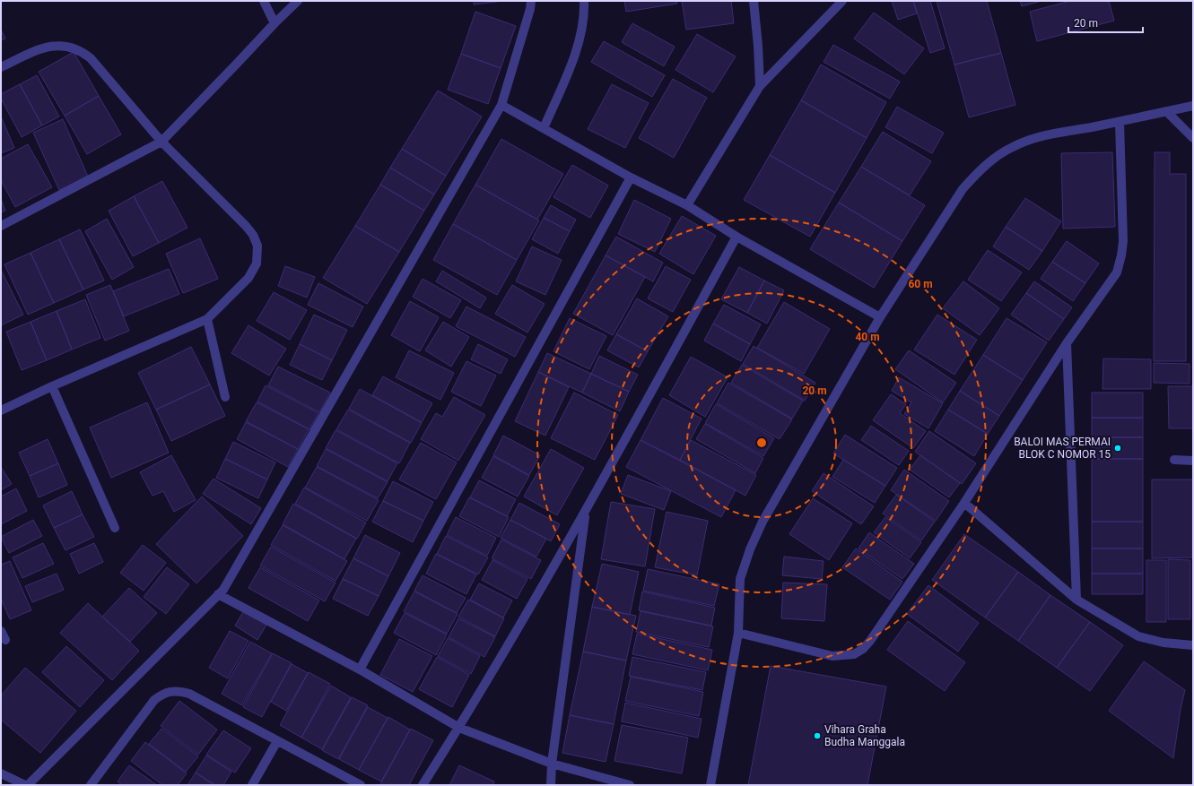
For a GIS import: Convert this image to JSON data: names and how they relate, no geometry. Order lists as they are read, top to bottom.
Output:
{
  "places": ["BALOI MAS PERMAI BLOK C NOMOR 15", "Vihara Graha Budha Manggala"],
  "scale_bar": "20 m",
  "rings": ["60 m", "40 m", "20 m"]
}
